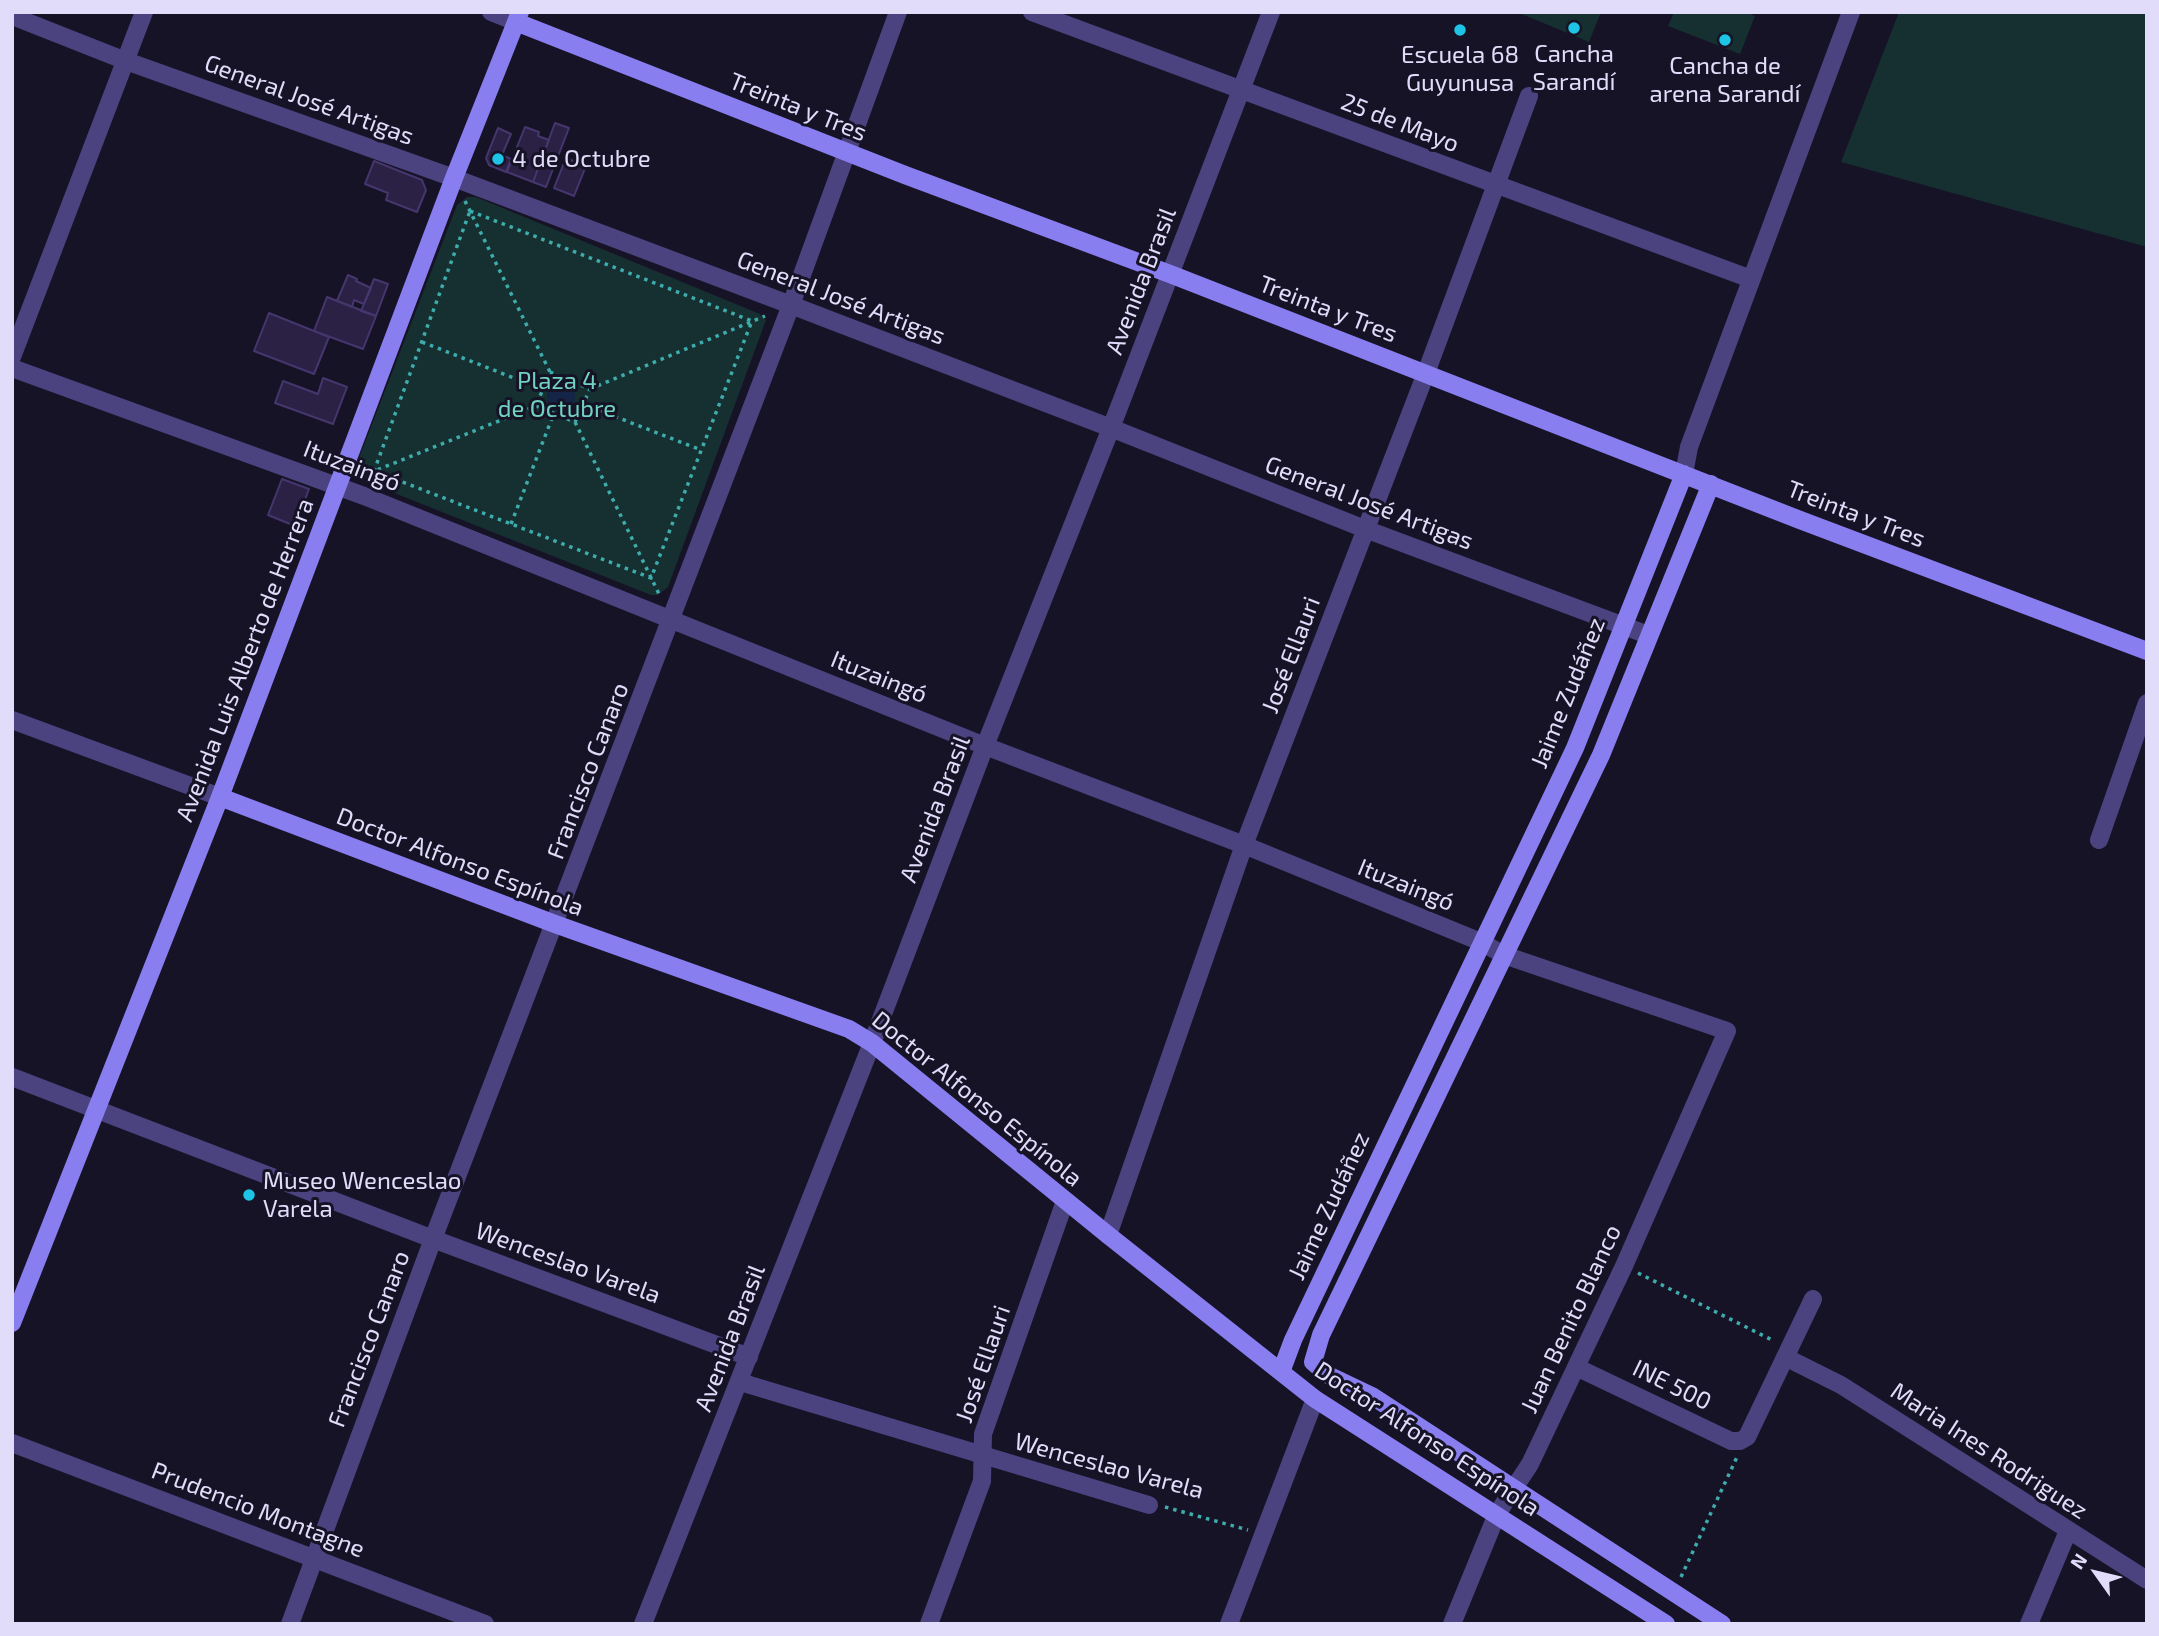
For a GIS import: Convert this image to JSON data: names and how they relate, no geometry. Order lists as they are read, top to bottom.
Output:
{
  "streets": {
    "street": [
      "General José Artigas",
      "Treinta y Tres",
      "25 de Mayo",
      "Avenida Brasil",
      "Ituzaingó",
      "José Ellauri",
      "Avenida Luis Alberto de Herrera",
      "Jaime Zudáñez",
      "Francisco Canaro",
      "Doctor Alfonso Espínola",
      "Wenceslao Varela",
      "Juan Benito Blanco",
      "INE 500",
      "Maria Ines Rodriguez",
      "Prudencio Montagne"
    ]
  },
  "crossings": [
    ["General José Artigas", "Avenida Brasil"],
    ["General José Artigas", "José Ellauri"],
    ["General José Artigas", "Avenida Luis Alberto de Herrera"],
    ["General José Artigas", "Jaime Zudáñez"],
    ["General José Artigas", "Francisco Canaro"],
    ["Treinta y Tres", "Avenida Brasil"],
    ["Treinta y Tres", "José Ellauri"],
    ["Treinta y Tres", "Avenida Luis Alberto de Herrera"],
    ["Treinta y Tres", "Jaime Zudáñez"],
    ["Treinta y Tres", "Francisco Canaro"],
    ["25 de Mayo", "Avenida Brasil"],
    ["25 de Mayo", "José Ellauri"],
    ["25 de Mayo", "Jaime Zudáñez"],
    ["Avenida Brasil", "Ituzaingó"],
    ["Avenida Brasil", "Doctor Alfonso Espínola"],
    ["Avenida Brasil", "Wenceslao Varela"],
    ["Ituzaingó", "José Ellauri"],
    ["Ituzaingó", "Avenida Luis Alberto de Herrera"],
    ["Ituzaingó", "Jaime Zudáñez"],
    ["Ituzaingó", "Francisco Canaro"],
    ["Ituzaingó", "Juan Benito Blanco"],
    ["José Ellauri", "Doctor Alfonso Espínola"],
    ["José Ellauri", "Wenceslao Varela"],
    ["Avenida Luis Alberto de Herrera", "Doctor Alfonso Espínola"],
    ["Avenida Luis Alberto de Herrera", "Wenceslao Varela"],
    ["Jaime Zudáñez", "Doctor Alfonso Espínola"],
    ["Francisco Canaro", "Doctor Alfonso Espínola"],
    ["Francisco Canaro", "Wenceslao Varela"],
    ["Francisco Canaro", "Prudencio Montagne"],
    ["Doctor Alfonso Espínola", "Juan Benito Blanco"],
    ["Juan Benito Blanco", "INE 500"]
  ],
  "parks": ["Plaza 4 de Octubre"],
  "places": [
    "Cancha Sarandí",
    "Escuela 68 Guyunusa",
    "Cancha de arena Sarandí",
    "4 de Octubre",
    "Museo Wenceslao Varela"
  ],
  "north": "top left"
}
